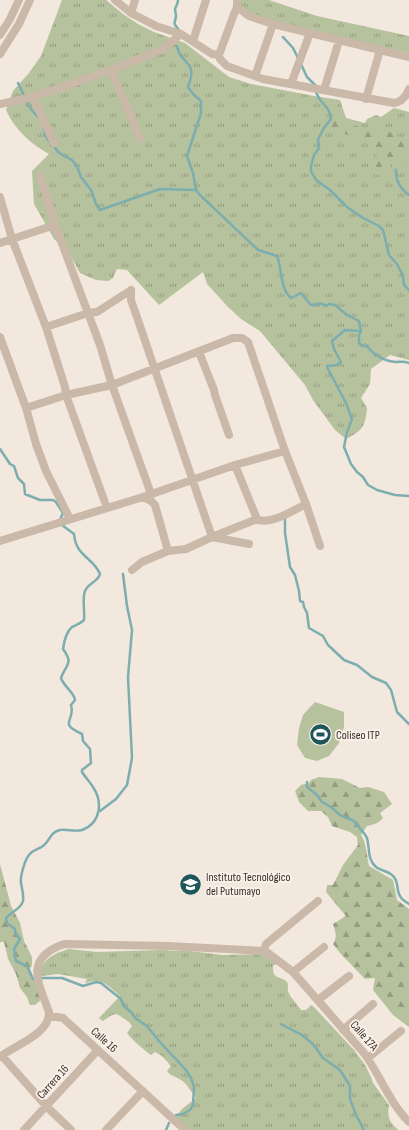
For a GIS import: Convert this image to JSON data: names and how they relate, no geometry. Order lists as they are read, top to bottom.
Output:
{
  "streets": {
    "street": ["Calle 17A", "Calle 16", "Carrera 16"]
  },
  "crossings": [
    ["Calle 16", "Carrera 16"]
  ],
  "places": {
    "sports": ["Coliseo ITP"],
    "school or university": ["Instituto Tecnológico del Putumayo"]
  }
}
